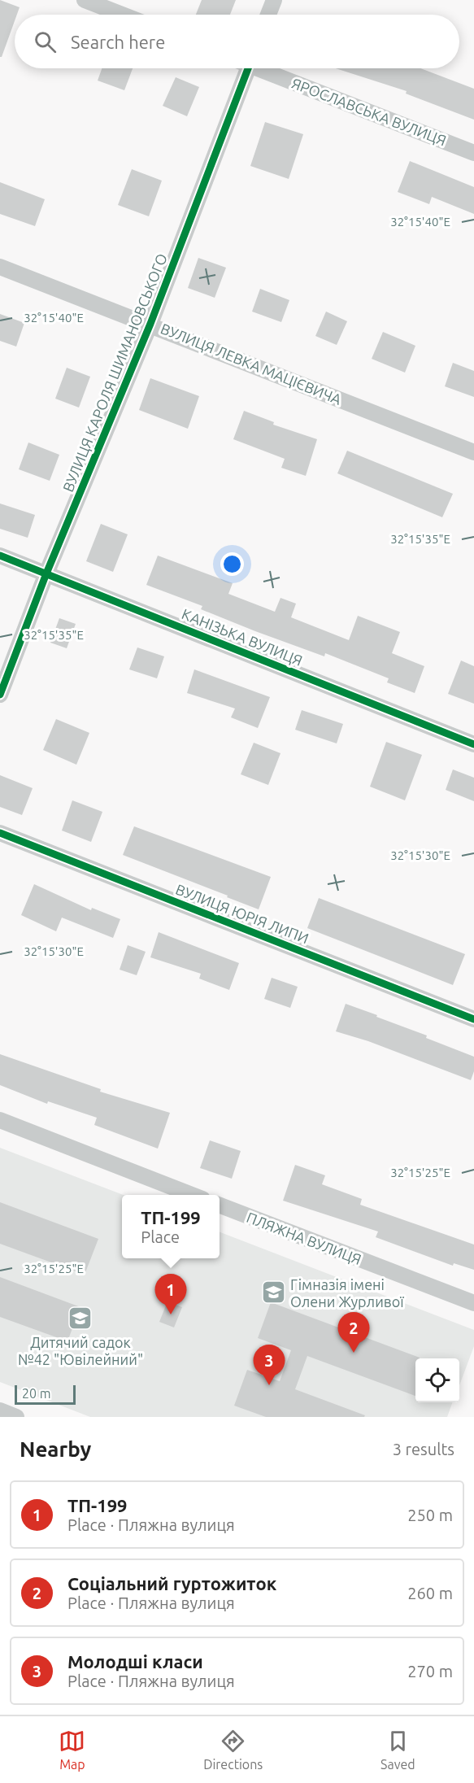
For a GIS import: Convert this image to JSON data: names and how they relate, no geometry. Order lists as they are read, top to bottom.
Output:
{
  "streets": {
    "street": [
      "ЯРОСЛАВСЬКА ВУЛИЦЯ",
      "ВУЛИЦЯ ЛЕВКА МАЦІЄВИЧА",
      "ВУЛИЦЯ КАРОЛЯ ШИМАНОВСЬКОГО",
      "КАНІЗЬКА ВУЛИЦЯ",
      "ВУЛИЦЯ ЮРІЯ ЛИПИ",
      "ПЛЯЖНА ВУЛИЦЯ"
    ]
  },
  "crossings": [
    ["ВУЛИЦЯ ЛЕВКА МАЦІЄВИЧА", "ВУЛИЦЯ КАРОЛЯ ШИМАНОВСЬКОГО"],
    ["ВУЛИЦЯ КАРОЛЯ ШИМАНОВСЬКОГО", "КАНІЗЬКА ВУЛИЦЯ"]
  ],
  "places": {
    "school or university": ["Гімназія імені Олени Журливої", "Дитячий садок №42 \"Ювілейний\""]
  },
  "scale_bar": "20 m",
  "page": {
    "search": "Search here",
    "popup": ["ТП-199", "Place"],
    "pins": ["1", "2", "3"],
    "scale": "20 m",
    "heading": ["Nearby", "3 results"],
    "list": [
      {
        "mark": "1",
        "name": "ТП-199",
        "note": "Place · Пляжна вулиця",
        "value": "250 m"
      },
      {
        "mark": "2",
        "name": "Соціальний гуртожиток",
        "note": "Place · Пляжна вулиця",
        "value": "260 m"
      },
      {
        "mark": "3",
        "name": "Молодші класи",
        "note": "Place · Пляжна вулиця",
        "value": "270 m"
      }
    ],
    "nav": ["Map", "Directions", "Saved"]
  },
  "coordinates": [
    "32°15'40\"E",
    "32°15'35\"E",
    "32°15'30\"E",
    "32°15'25\"E"
  ]
}
